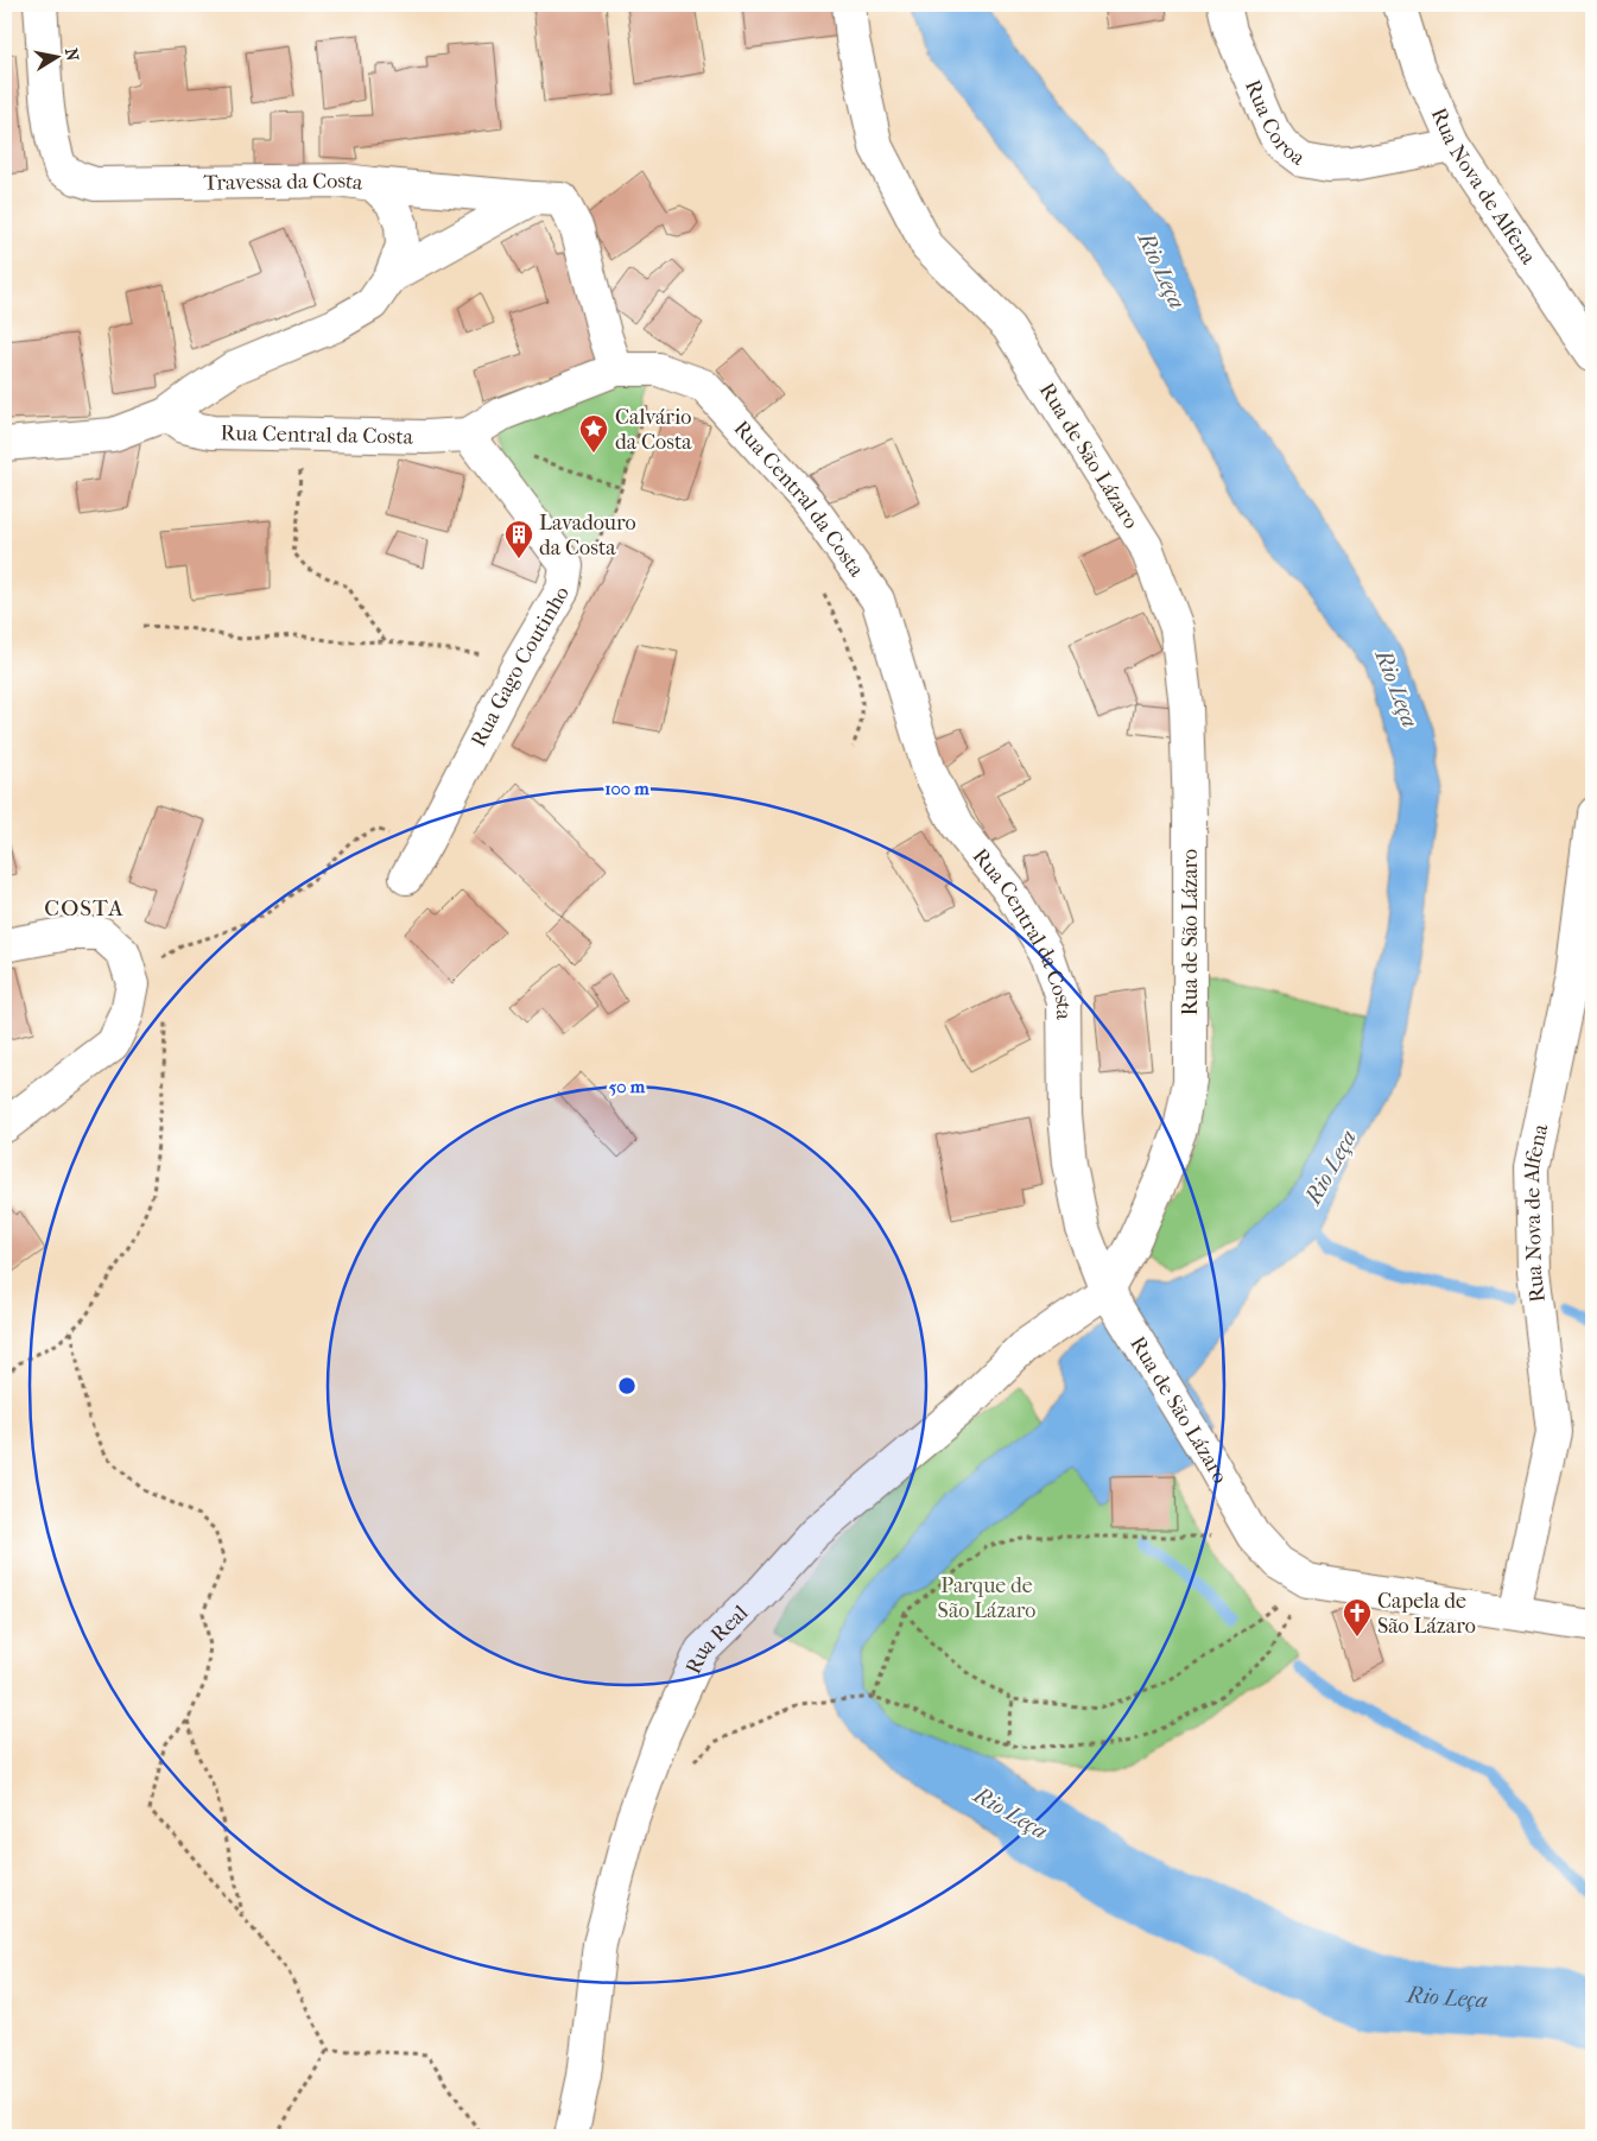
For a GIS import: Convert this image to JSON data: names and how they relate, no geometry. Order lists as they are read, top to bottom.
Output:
{
  "streets": {
    "street": [
      "Rua Coroa",
      "Travessa da Costa",
      "Rua Nova de Alfena",
      "Rua Central da Costa",
      "Rua de São Lázaro",
      "Rua Gago Coutinho",
      "Rua Real"
    ]
  },
  "crossings": [
    ["Rua Coroa", "Rua Nova de Alfena"],
    ["Travessa da Costa", "Rua Central da Costa"],
    ["Rua Nova de Alfena", "Rua de São Lázaro"],
    ["Rua Central da Costa", "Rua de São Lázaro"],
    ["Rua Central da Costa", "Rua Gago Coutinho"],
    ["Rua Central da Costa", "Rua Real"],
    ["Rua de São Lázaro", "Rua Real"]
  ],
  "districts": ["COSTA"],
  "water": ["Rio Leça"],
  "parks": ["Parque de São Lázaro"],
  "places": {
    "place": ["Calvário da Costa"],
    "building": ["Lavadouro da Costa"],
    "church": ["Capela de São Lázaro"]
  },
  "north": "right",
  "rings": ["100 m", "50 m"]
}
